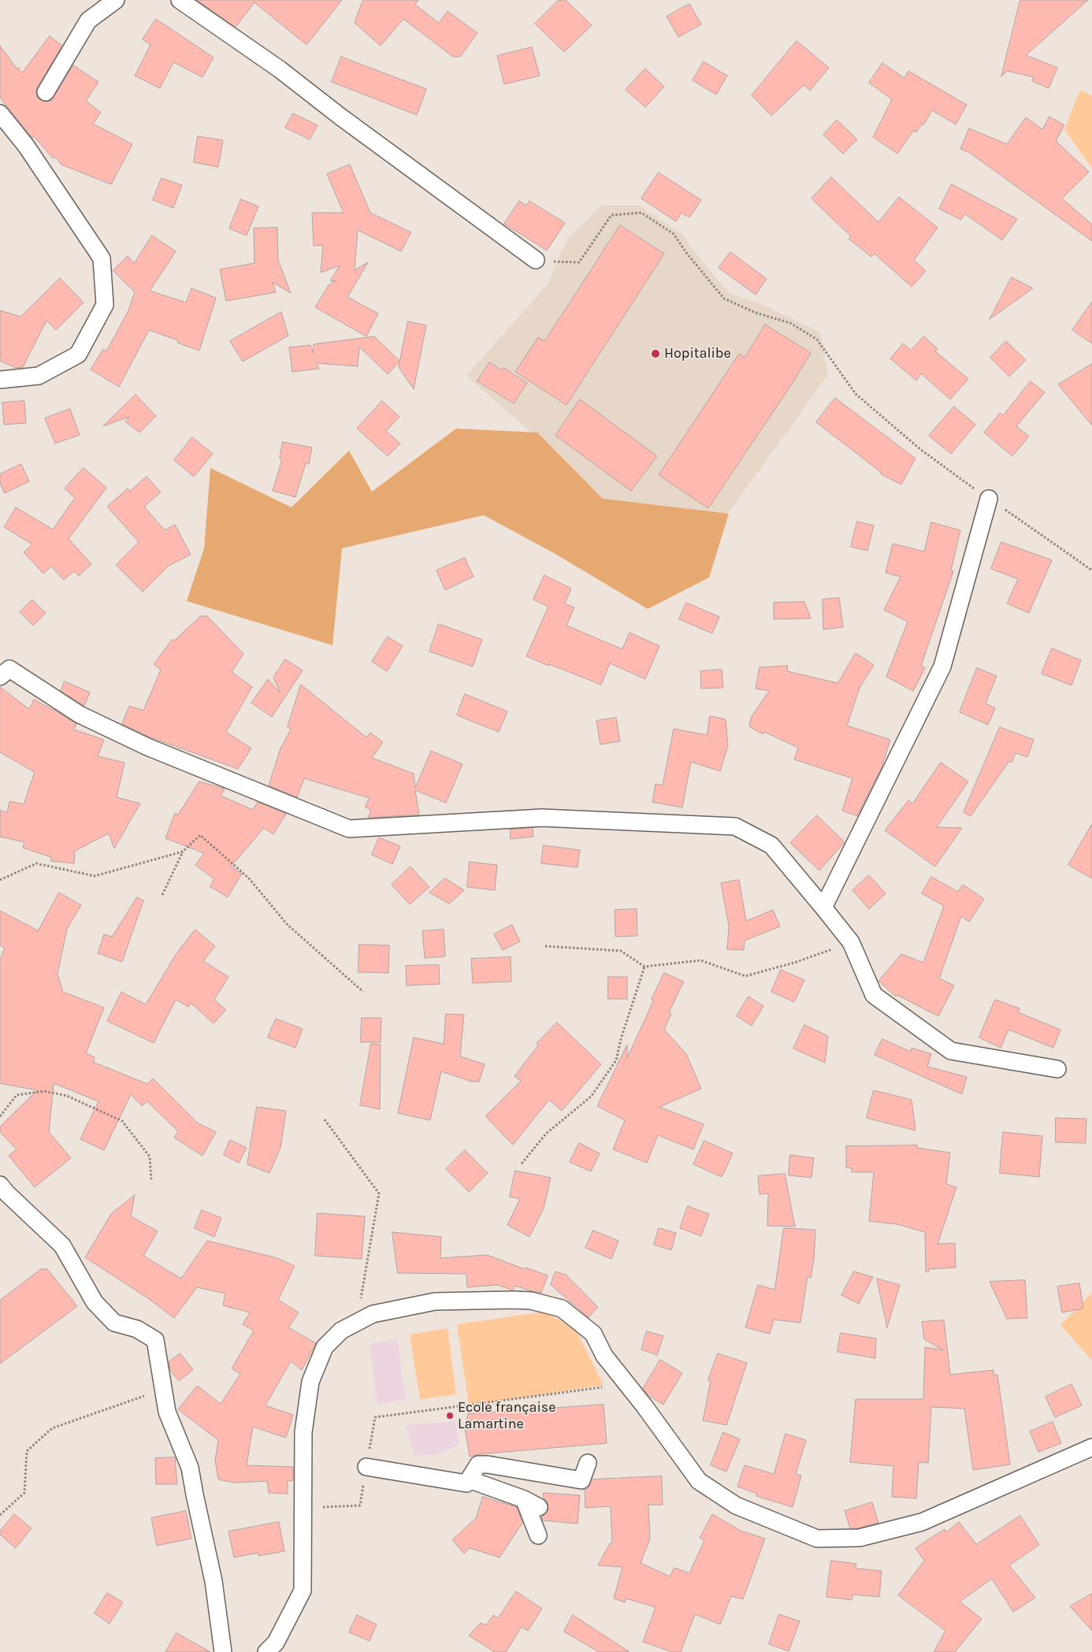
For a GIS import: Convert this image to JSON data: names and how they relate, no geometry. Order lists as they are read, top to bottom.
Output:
{
  "places": ["Hopitalibe", "Ecole française Lamartine"]
}
